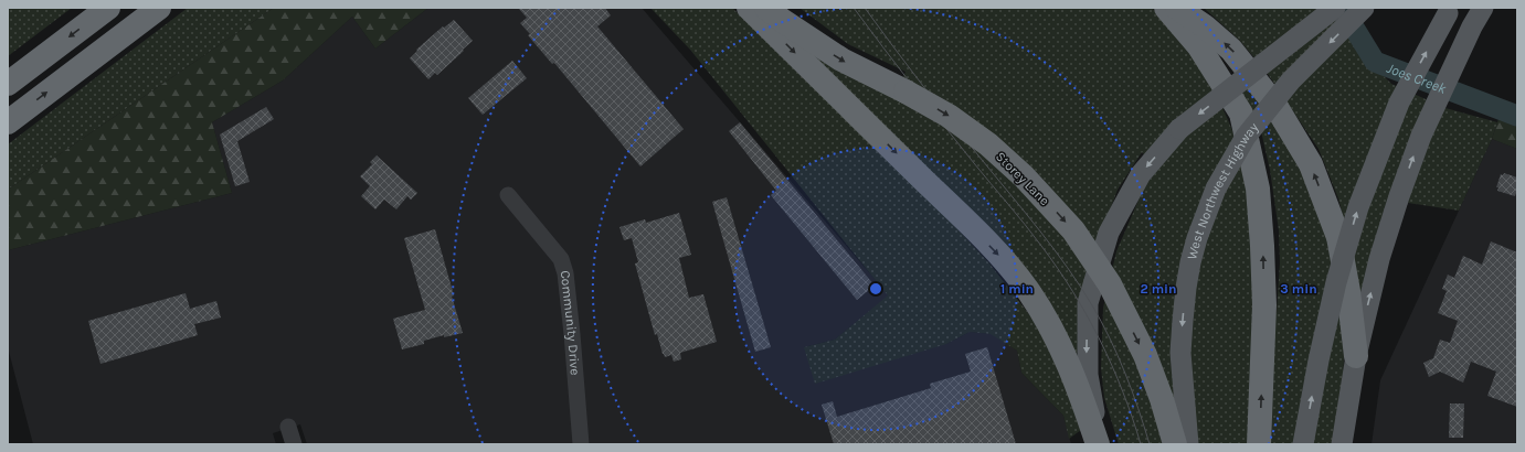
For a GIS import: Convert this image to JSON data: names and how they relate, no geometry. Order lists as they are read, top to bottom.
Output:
{
  "streets": {
    "highway": ["Storey Lane"],
    "main road": ["West Northwest Highway"],
    "street": ["Community Drive"]
  },
  "water": ["Joes Creek"],
  "rings": ["1 min", "2 min", "3 min"]
}
